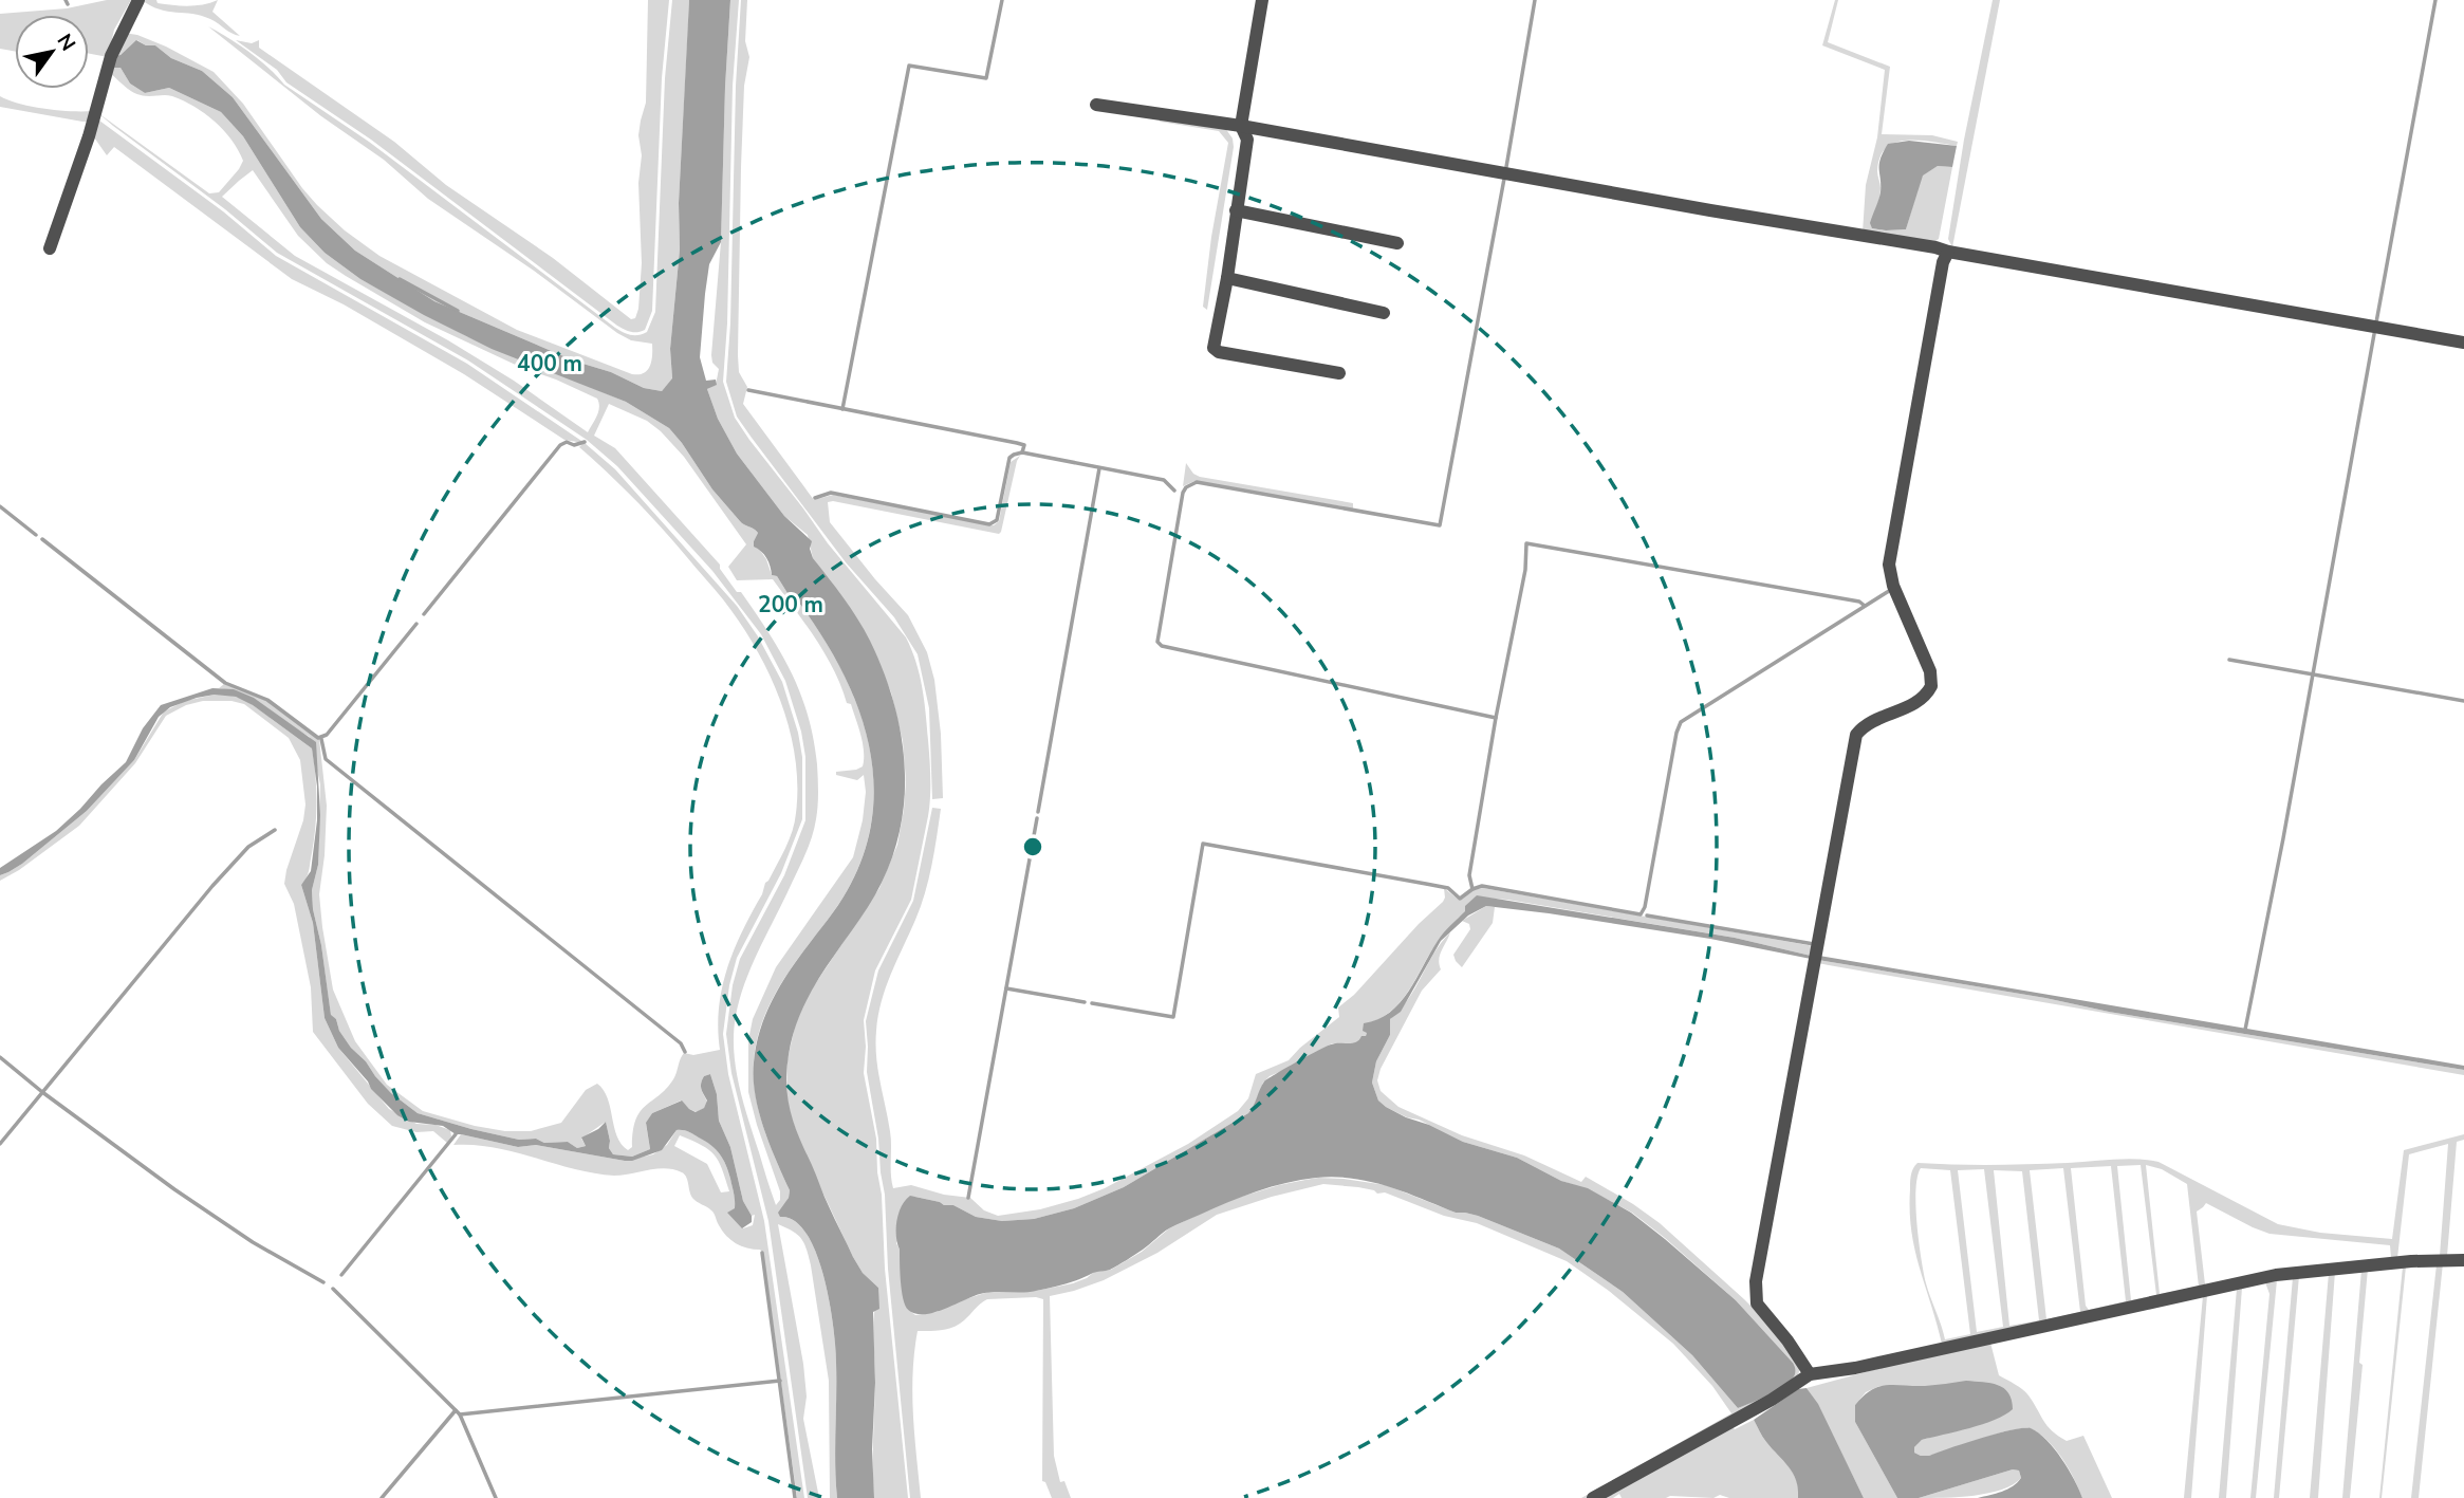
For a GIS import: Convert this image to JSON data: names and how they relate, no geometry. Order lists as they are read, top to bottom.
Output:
{
  "north": "top right",
  "rings": ["400 m", "200 m"]
}
